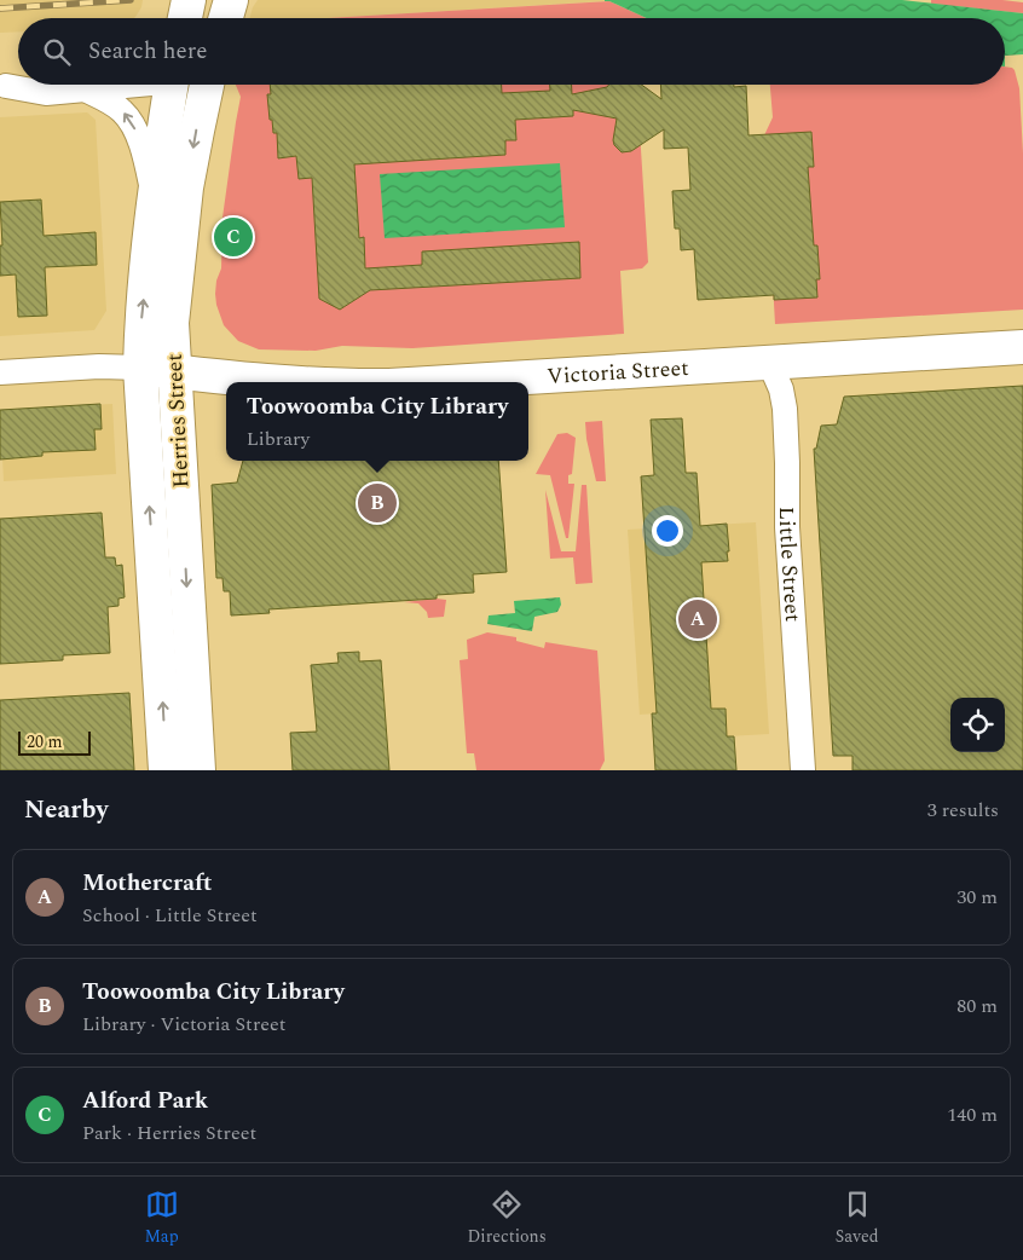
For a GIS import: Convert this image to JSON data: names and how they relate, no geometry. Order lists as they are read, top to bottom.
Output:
{
  "streets": {
    "main road": ["Victoria Street", "Herries Street"],
    "street": ["Little Street"]
  },
  "crossings": [
    ["Victoria Street", "Herries Street"],
    ["Victoria Street", "Little Street"]
  ],
  "scale_bar": "20 m",
  "page": {
    "search": "Search here",
    "pins": ["C", "B", "A"],
    "popup": ["Toowoomba City Library", "Library"],
    "scale": "20 m",
    "heading": ["Nearby", "3 results"],
    "list": [
      {
        "mark": "A",
        "name": "Mothercraft",
        "note": "School · Little Street",
        "value": "30 m"
      },
      {
        "mark": "B",
        "name": "Toowoomba City Library",
        "note": "Library · Victoria Street",
        "value": "80 m"
      },
      {
        "mark": "C",
        "name": "Alford Park",
        "note": "Park · Herries Street",
        "value": "140 m"
      }
    ],
    "nav": ["Map", "Directions", "Saved"]
  }
}
